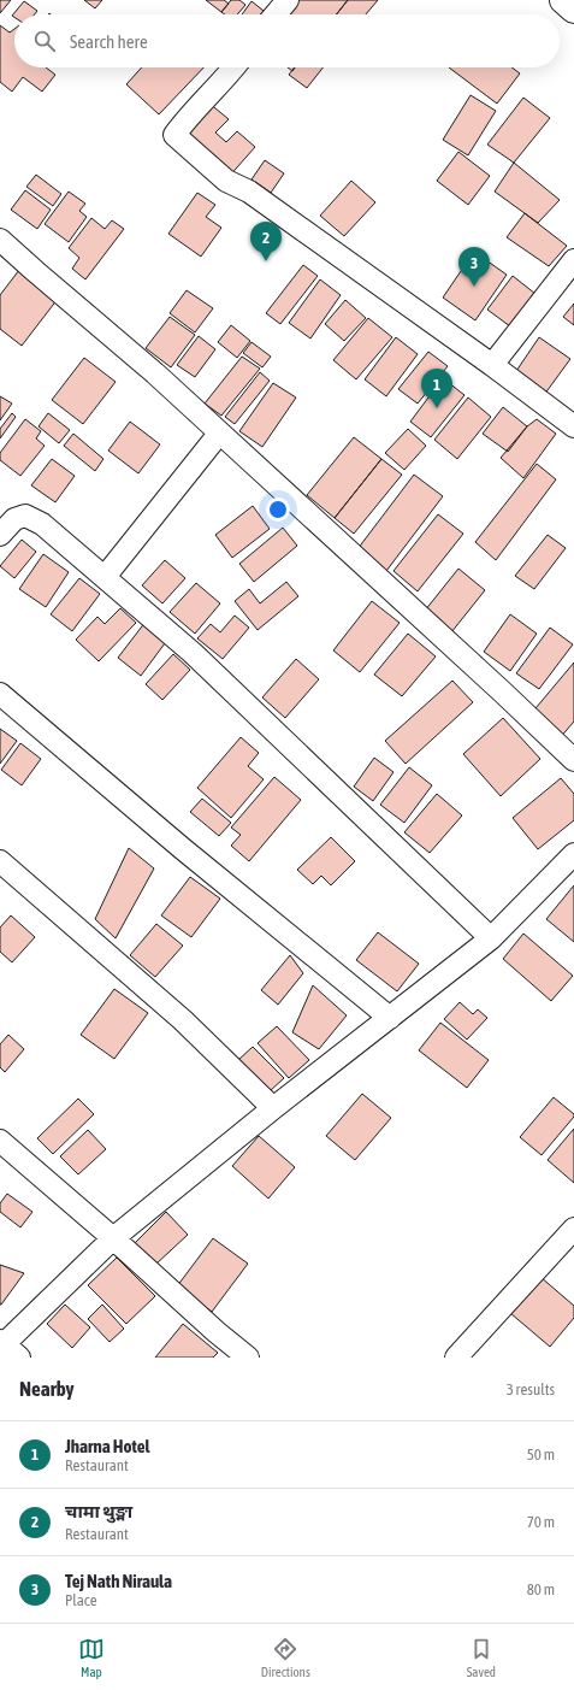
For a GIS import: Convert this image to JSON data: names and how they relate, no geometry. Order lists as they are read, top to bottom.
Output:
{
  "page": {
    "search": "Search here",
    "pins": ["2", "3", "1"],
    "heading": ["Nearby", "3 results"],
    "list": [
      {
        "mark": "1",
        "name": "Jharna Hotel",
        "note": "Restaurant",
        "value": "50 m"
      },
      {
        "mark": "2",
        "name": "चामा थुङ्मा",
        "note": "Restaurant",
        "value": "70 m"
      },
      {
        "mark": "3",
        "name": "Tej Nath Niraula",
        "note": "Place",
        "value": "80 m"
      }
    ],
    "nav": ["Map", "Directions", "Saved"]
  }
}
